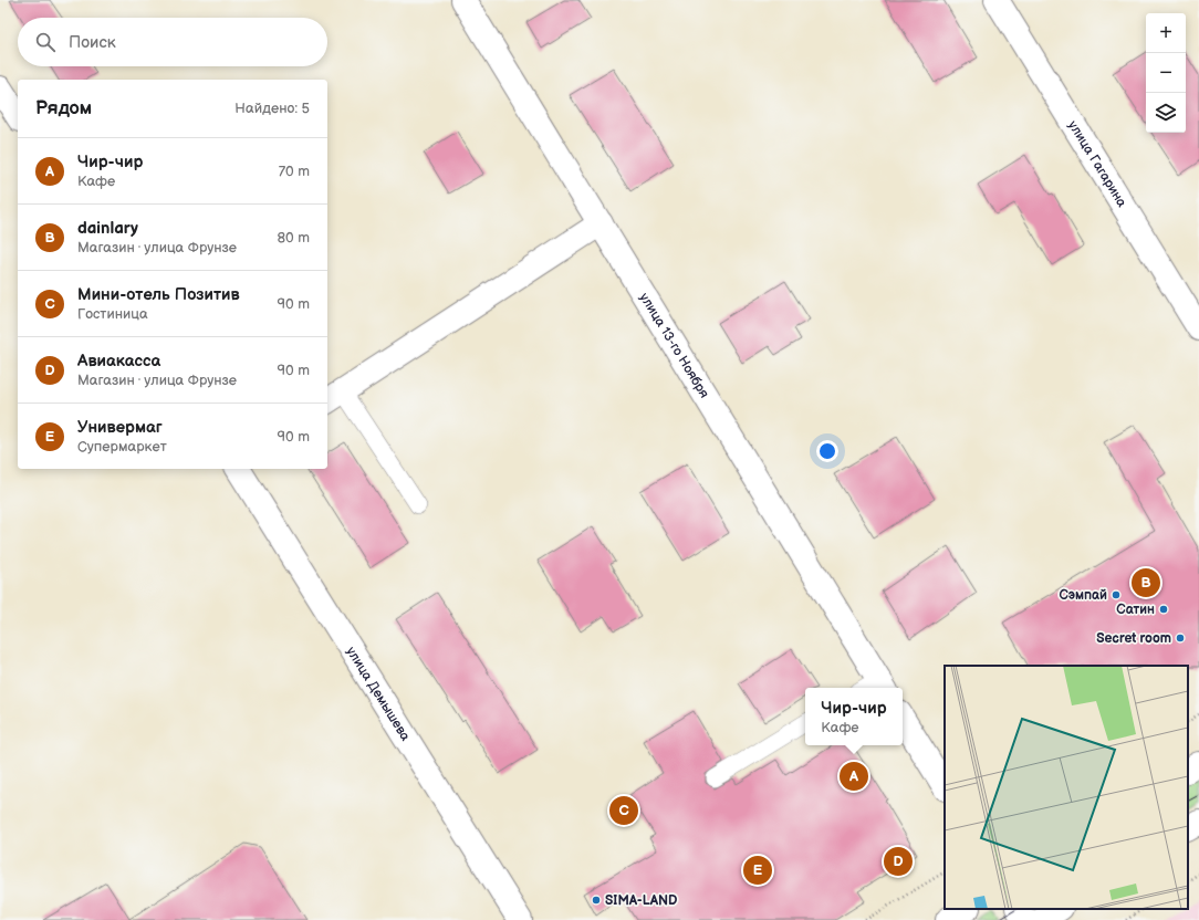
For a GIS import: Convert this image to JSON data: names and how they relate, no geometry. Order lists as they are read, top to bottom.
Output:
{
  "streets": {
    "street": ["улица Гагарина", "улица 13-го Ноября", "улица Демышева"]
  },
  "places": [
    "Сэмпай",
    "Сатин",
    "Secret room",
    "SIMA-LAND"
  ],
  "page": {
    "map_buttons": ["+", "−"],
    "search": "Поиск",
    "heading": ["Рядом", "Найдено: 5"],
    "list": [
      {
        "mark": "A",
        "name": "Чир-чир",
        "note": "Кафе",
        "value": "70 m"
      },
      {
        "mark": "B",
        "name": "dainlary",
        "note": "Магазин · улица Фрунзе",
        "value": "80 m"
      },
      {
        "mark": "C",
        "name": "Мини-отель Позитив",
        "note": "Гостиница",
        "value": "90 m"
      },
      {
        "mark": "D",
        "name": "Авиакасса",
        "note": "Магазин · улица Фрунзе",
        "value": "90 m"
      },
      {
        "mark": "E",
        "name": "Универмаг",
        "note": "Супермаркет",
        "value": "90 m"
      }
    ],
    "pins": [
      "B",
      "A",
      "C",
      "D",
      "E"
    ],
    "popup": ["Чир-чир", "Кафе"]
  }
}
